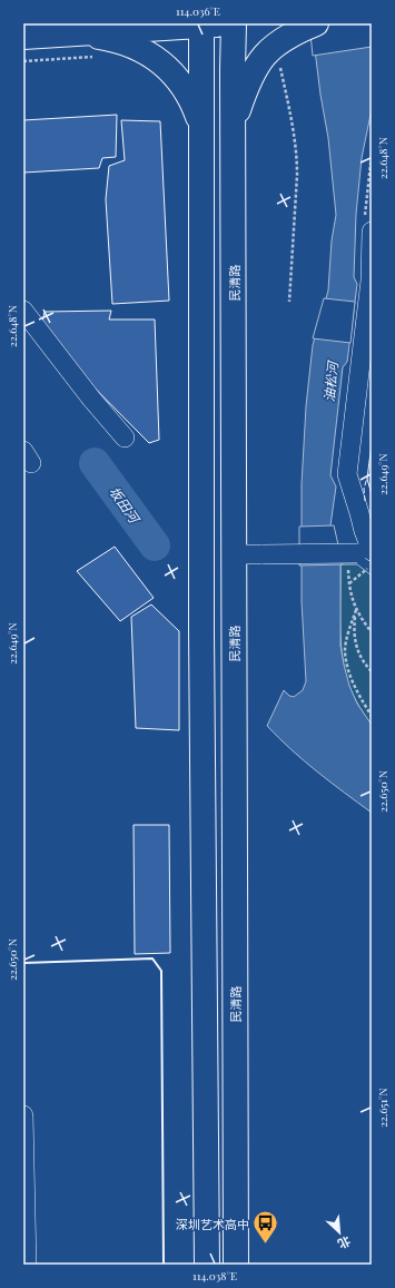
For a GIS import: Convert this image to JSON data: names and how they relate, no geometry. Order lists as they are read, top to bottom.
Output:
{
  "streets": {
    "main road": ["民清路"]
  },
  "water": ["油松河", "坂田河"],
  "places": {
    "bus stop": ["深圳艺术高中"]
  },
  "north": "bottom right",
  "coordinates": [
    "114.036°E",
    "22.648°N",
    "22.649°N",
    "22.650°N",
    "22.651°N",
    "114.038°E"
  ]
}
